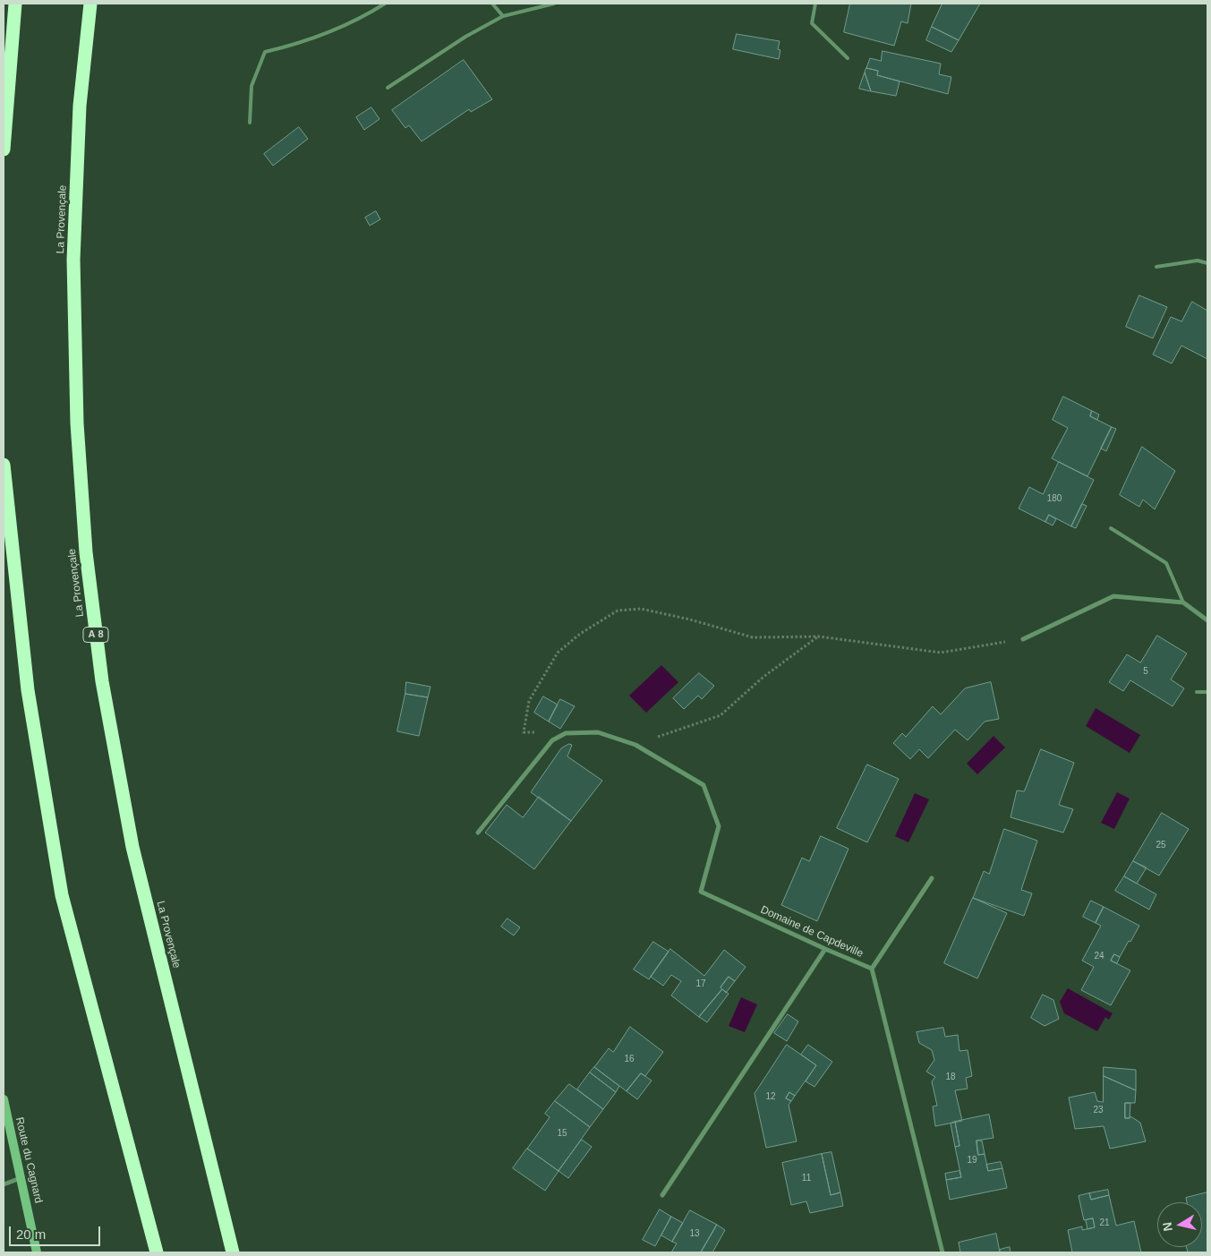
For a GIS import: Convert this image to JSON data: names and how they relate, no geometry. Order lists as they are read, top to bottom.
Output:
{
  "streets": {
    "highway": ["La Provençale", "A 8"],
    "street": ["Domaine de Capdeville", "Route du Cagnard"]
  },
  "house_numbers": [
    "180",
    "5",
    "25",
    "24",
    "17",
    "16",
    "18",
    "12",
    "23",
    "15",
    "19",
    "11",
    "21",
    "13"
  ],
  "scale_bar": "20 m",
  "north": "left"
}
